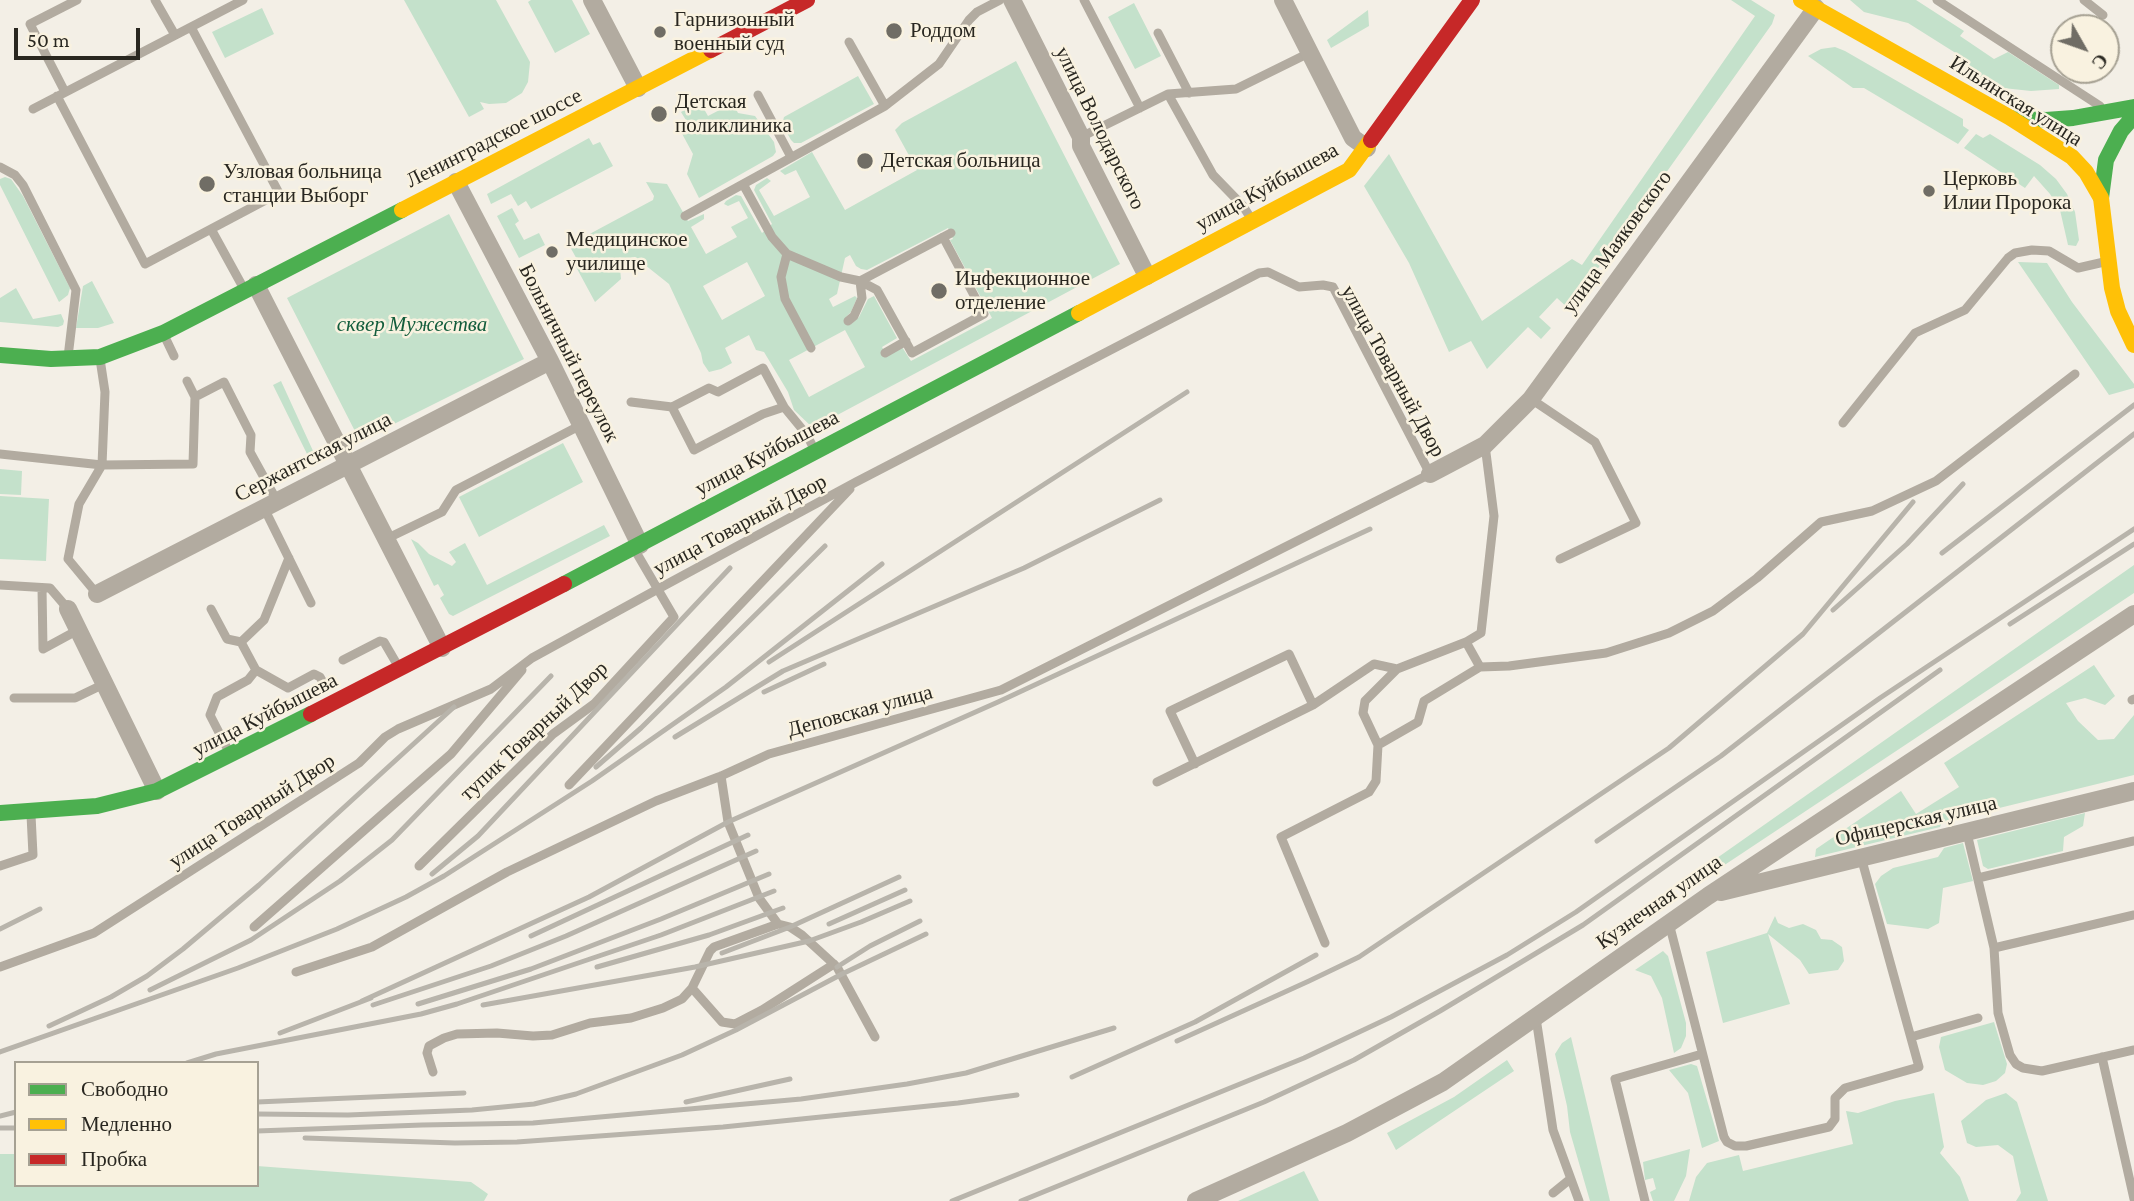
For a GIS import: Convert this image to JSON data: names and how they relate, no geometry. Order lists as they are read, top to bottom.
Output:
{
  "streets": {
    "main road": ["Ильинская улица", "Ленинградское шоссе", "улица Куйбышева"],
    "street": [
      "улица Володарского",
      "улица Маяковского",
      "Больничный переулок",
      "Сержантская улица",
      "Офицерская улица",
      "Кузнечная улица"
    ],
    "lane": ["улица Товарный Двор", "Деповская улица", "тупик Товарный Двор"]
  },
  "crossings": [
    ["Ильинская улица", "улица Маяковского"],
    ["улица Володарского", "улица Куйбышева"],
    ["Ленинградское шоссе", "Больничный переулок"],
    ["улица Куйбышева", "Больничный переулок"],
    ["улица Куйбышева", "тупик Товарный Двор"],
    ["улица Маяковского", "улица Товарный Двор"],
    ["улица Маяковского", "Деповская улица"],
    ["Больничный переулок", "Сержантская улица"],
    ["Больничный переулок", "тупик Товарный Двор"],
    ["улица Товарный Двор", "Деповская улица"],
    ["улица Товарный Двор", "тупик Товарный Двор"],
    ["Офицерская улица", "Кузнечная улица"]
  ],
  "parks": ["сквер Мужества"],
  "places": [
    "Роддом",
    "Гарнизонный военный суд",
    "Детская поликлиника",
    "Детская больница",
    "Узловая больница станции Выборг",
    "Церковь Илии Пророка",
    "Медицинское училище",
    "Инфекционное отделение"
  ],
  "legend": ["Свободно", "Медленно", "Пробка"],
  "scale_bar": "50 m",
  "north": "bottom right"
}
